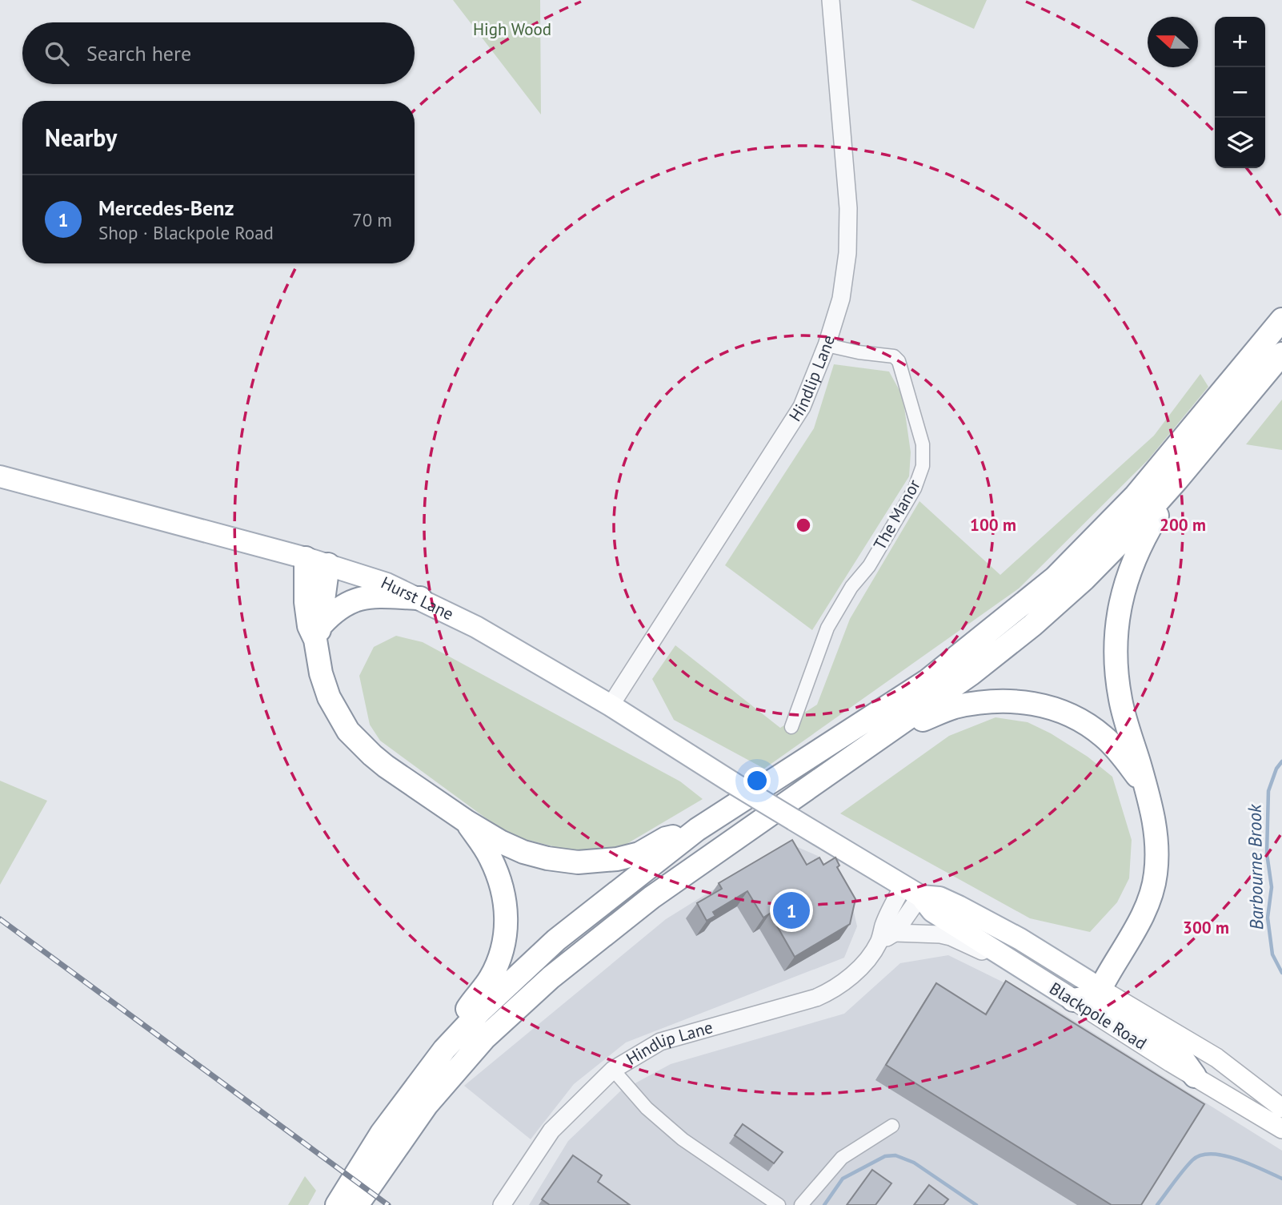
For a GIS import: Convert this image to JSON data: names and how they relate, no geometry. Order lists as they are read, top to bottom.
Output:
{
  "streets": {
    "main road": ["Hurst Lane", "Blackpole Road"],
    "street": ["Hindlip Lane", "The Manor"]
  },
  "crossings": [
    ["Hindlip Lane", "The Manor"],
    ["Hindlip Lane", "Hurst Lane"],
    ["Hindlip Lane", "Blackpole Road"],
    ["Hurst Lane", "Blackpole Road"]
  ],
  "water": ["Barbourne Brook"],
  "parks": ["High Wood"],
  "north": "left",
  "page": {
    "map_buttons": ["+", "−"],
    "search": "Search here",
    "heading": "Nearby",
    "list": [
      {
        "mark": "1",
        "name": "Mercedes-Benz",
        "note": "Shop · Blackpole Road",
        "value": "70 m"
      }
    ],
    "pins": "1"
  },
  "rings": ["100 m", "200 m", "300 m"]
}
